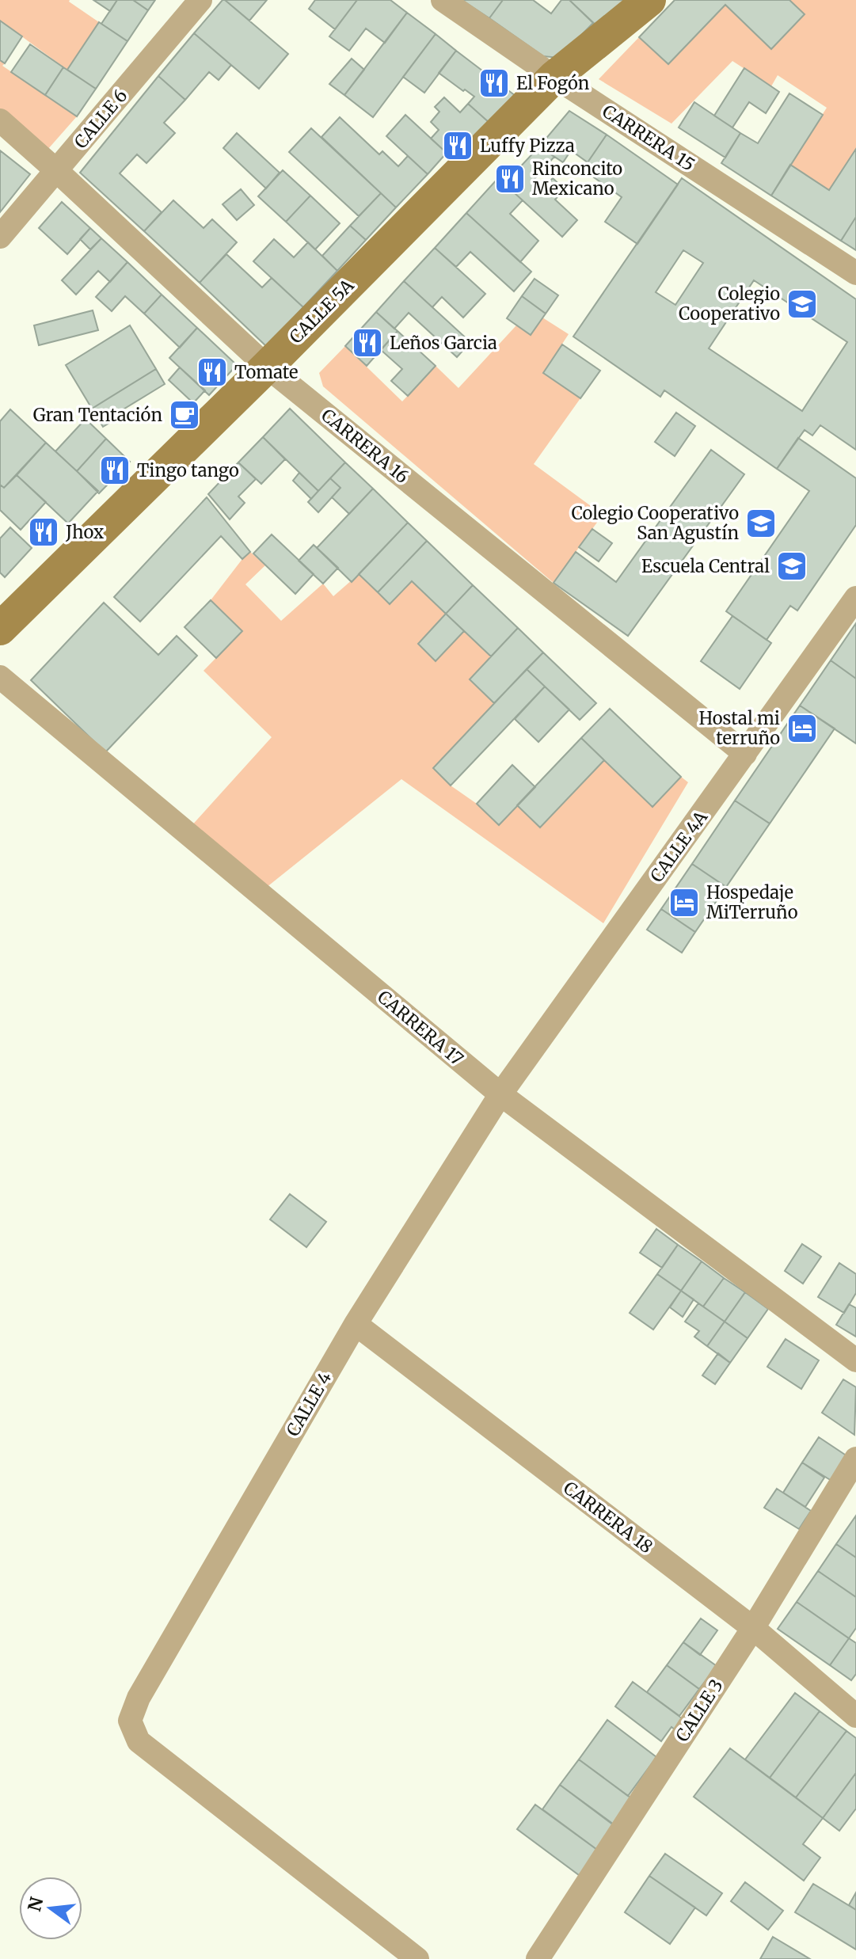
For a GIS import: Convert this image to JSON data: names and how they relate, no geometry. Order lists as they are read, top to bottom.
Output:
{
  "streets": {
    "main road": ["CALLE 5A"],
    "street": [
      "CALLE 6",
      "CARRERA 15",
      "CARRERA 16",
      "CALLE 4A",
      "CARRERA 17",
      "CALLE 4",
      "CARRERA 18",
      "CALLE 3"
    ]
  },
  "crossings": [
    ["CALLE 6", "CARRERA 16"],
    ["CARRERA 15", "CALLE 5A"],
    ["CALLE 5A", "CARRERA 16"],
    ["CARRERA 16", "CALLE 4A"],
    ["CALLE 4A", "CARRERA 17"],
    ["CALLE 4A", "CALLE 4"],
    ["CARRERA 17", "CALLE 4"],
    ["CALLE 4", "CARRERA 18"],
    ["CARRERA 18", "CALLE 3"]
  ],
  "places": {
    "restaurant": [
      "El Fogón",
      "Luffy Pizza",
      "Rinconcito Mexicano",
      "Leños Garcia",
      "Tomate",
      "Tingo tango",
      "Jhox"
    ],
    "school or university": ["Colegio Cooperativo", "Colegio Cooperativo San Agustín", "Escuela Central"],
    "cafe": ["Gran Tentación"],
    "hotel": ["Hostal mi terruño", "Hospedaje MiTerruño"]
  },
  "north": "left"
}
